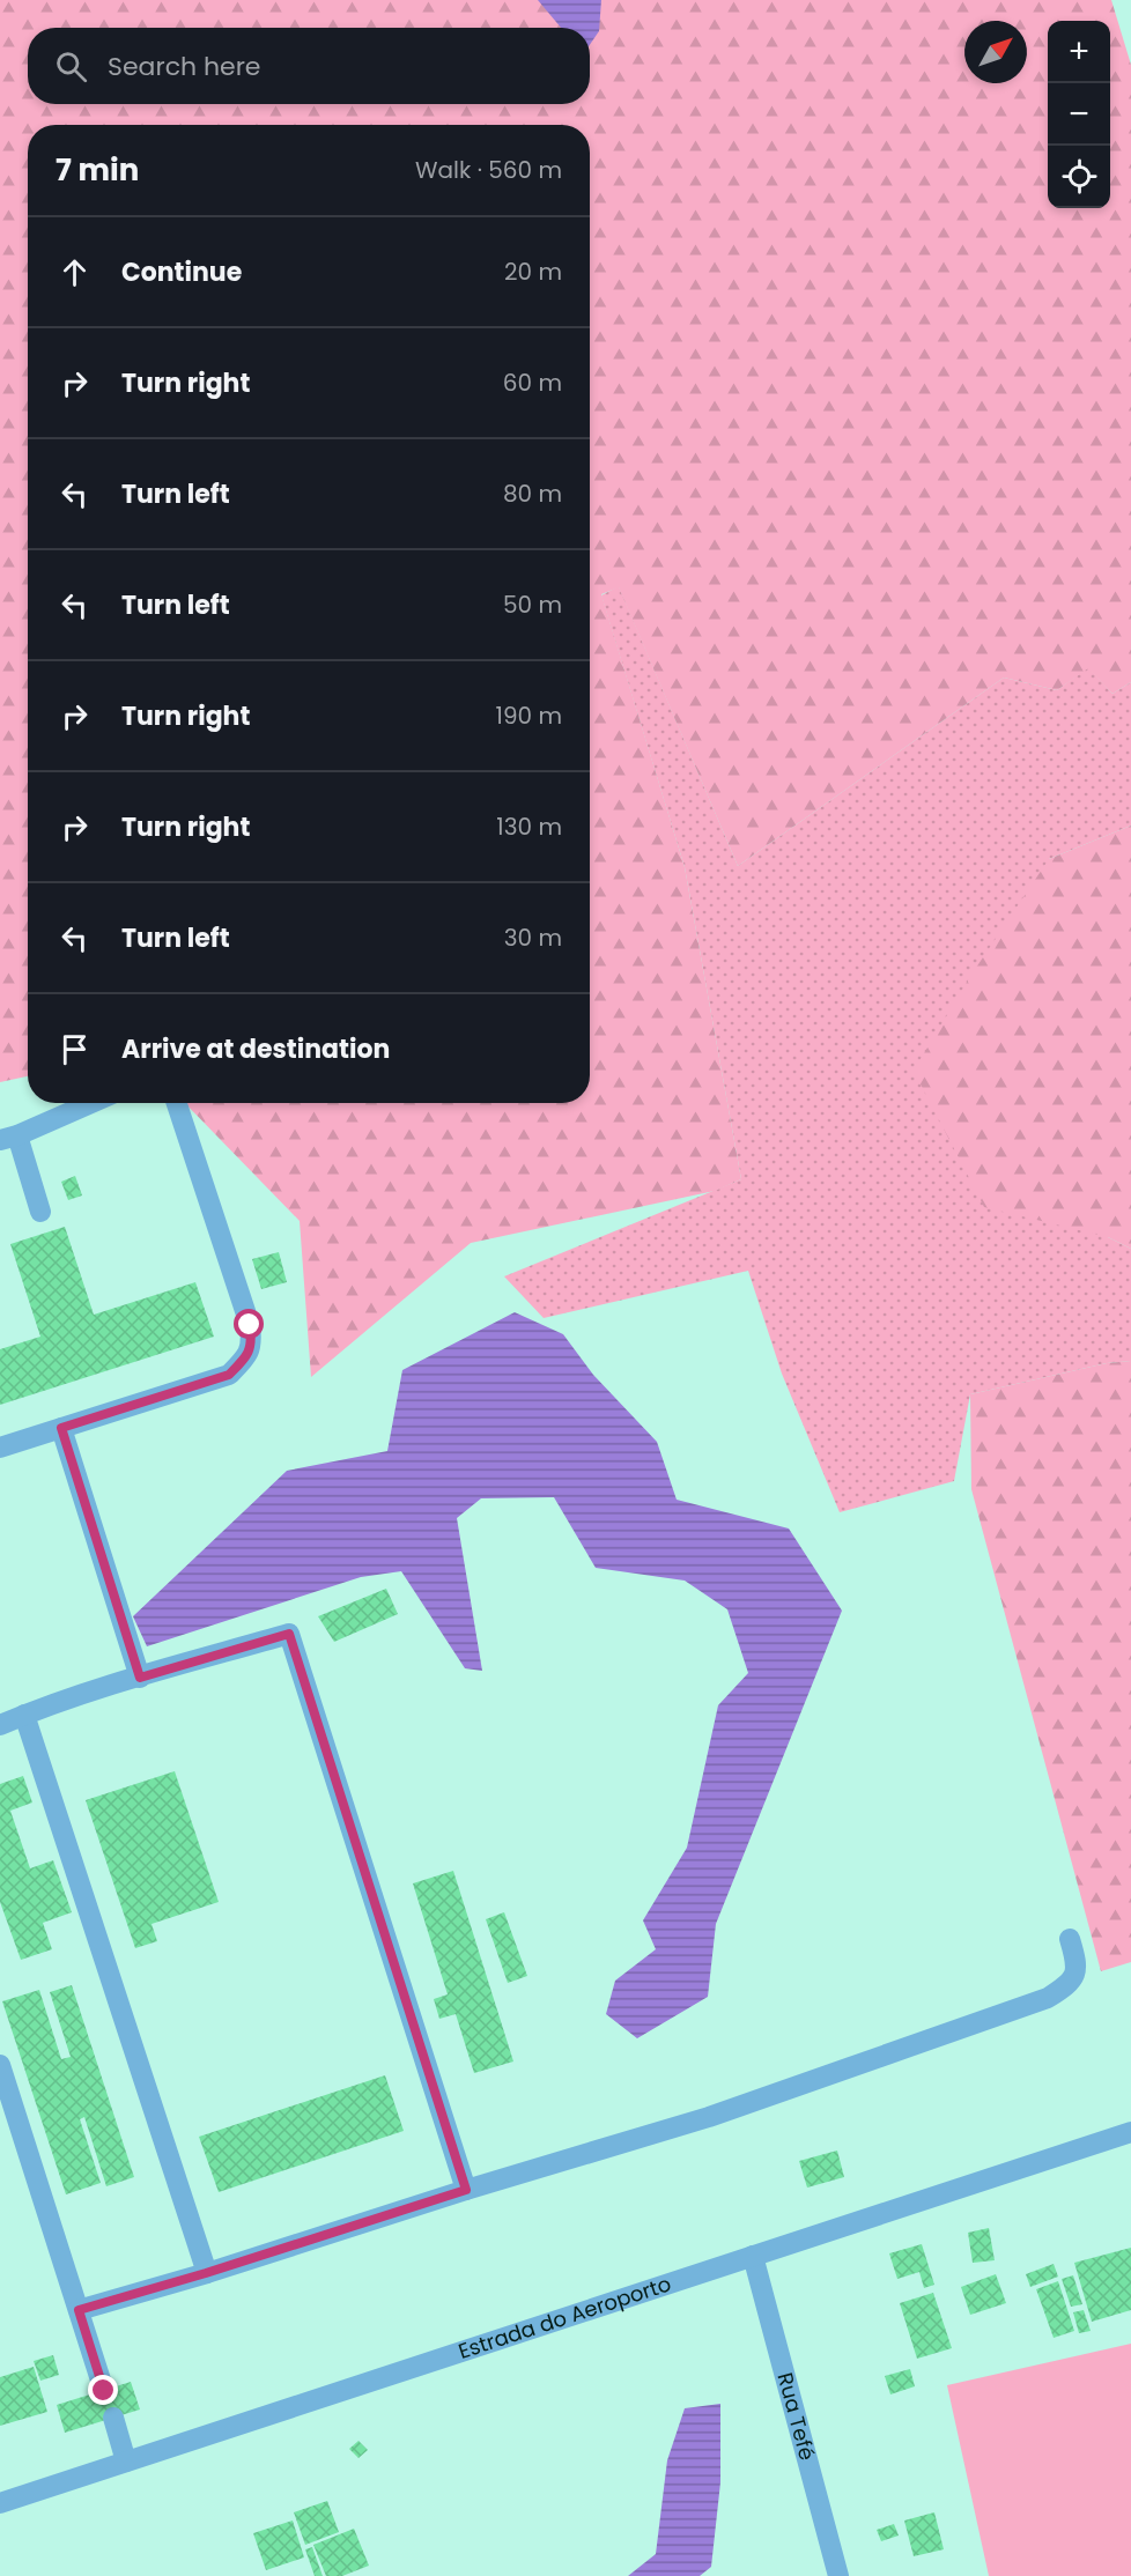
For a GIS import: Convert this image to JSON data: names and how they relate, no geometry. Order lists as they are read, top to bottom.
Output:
{
  "streets": {
    "street": ["Estrada do Aeroporto", "Rua Tefé"]
  },
  "crossings": [
    ["Estrada do Aeroporto", "Rua Tefé"]
  ],
  "north": "top right",
  "page": {
    "map_buttons": ["+", "−"],
    "search": "Search here",
    "heading": ["7 min", "Walk · 560 m"],
    "list": [
      ["Continue", "20 m"],
      ["Turn right", "60 m"],
      ["Turn left", "80 m"],
      ["Turn left", "50 m"],
      ["Turn right", "190 m"],
      ["Turn right", "130 m"],
      ["Turn left", "30 m"],
      "Arrive at destination"
    ]
  }
}
